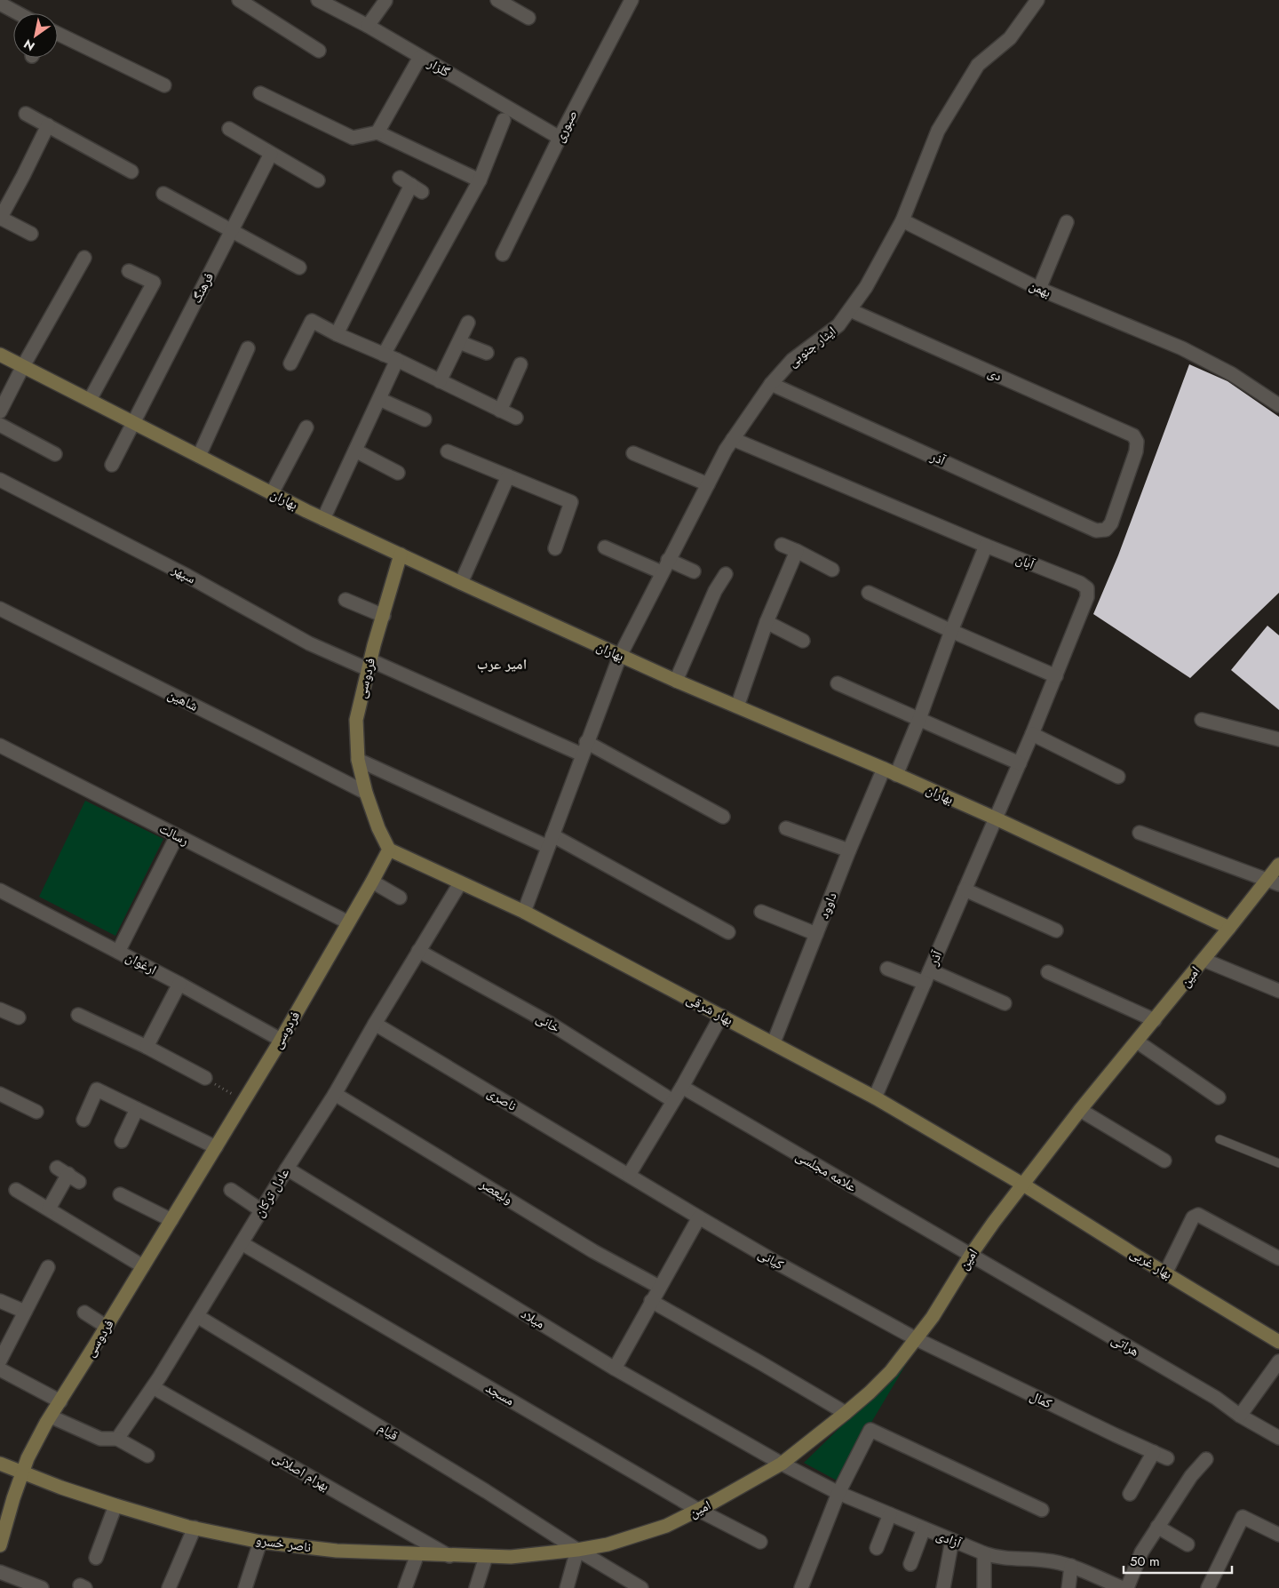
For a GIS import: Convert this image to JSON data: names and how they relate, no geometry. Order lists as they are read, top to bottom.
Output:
{
  "streets": {
    "street": [
      "گلزار",
      "صبوری",
      "فرهنگ",
      "بهمن",
      "ایثار جنوبی",
      "دی",
      "آذر",
      "بهاران",
      "آبان",
      "سپهر",
      "فردوسی",
      "شاهین",
      "رسالت",
      "داوود",
      "ارغوان",
      "امین",
      "بهار شرقی",
      "خانی",
      "ناصری",
      "علامه مجلسی",
      "ولیعصر",
      "عادل ترکان",
      "کیانی",
      "بهار غربی",
      "میلاد",
      "هراتی",
      "مسجد",
      "کمال",
      "قیام",
      "بهرام اصلانی",
      "آزادی",
      "ناصر خسرو"
    ]
  },
  "crossings": [
    ["گلزار", "صبوری"],
    ["فرهنگ", "بهاران"],
    ["بهمن", "ایثار جنوبی"],
    ["ایثار جنوبی", "دی"],
    ["ایثار جنوبی", "آذر"],
    ["ایثار جنوبی", "بهاران"],
    ["ایثار جنوبی", "آبان"],
    ["ایثار جنوبی", "سپهر"],
    ["ایثار جنوبی", "بهار شرقی"],
    ["دی", "آذر"],
    ["آذر", "بهاران"],
    ["آذر", "آبان"],
    ["آذر", "بهار شرقی"],
    ["بهاران", "آبان"],
    ["بهاران", "فردوسی"],
    ["بهاران", "داوود"],
    ["بهاران", "امین"],
    ["سپهر", "فردوسی"],
    ["فردوسی", "شاهین"],
    ["فردوسی", "رسالت"],
    ["فردوسی", "ارغوان"],
    ["فردوسی", "بهار شرقی"],
    ["فردوسی", "ناصر خسرو"],
    ["داوود", "بهار شرقی"],
    ["امین", "بهار شرقی"],
    ["امین", "علامه مجلسی"],
    ["امین", "کیانی"],
    ["امین", "بهار غربی"],
    ["امین", "میلاد"],
    ["امین", "هراتی"],
    ["امین", "مسجد"],
    ["امین", "کمال"],
    ["امین", "قیام"],
    ["امین", "آزادی"],
    ["امین", "ناصر خسرو"],
    ["بهار شرقی", "عادل ترکان"],
    ["بهار شرقی", "بهار غربی"],
    ["خانی", "عادل ترکان"],
    ["ناصری", "عادل ترکان"],
    ["ناصری", "کیانی"],
    ["علامه مجلسی", "هراتی"],
    ["ولیعصر", "عادل ترکان"],
    ["عادل ترکان", "میلاد"],
    ["عادل ترکان", "مسجد"],
    ["عادل ترکان", "قیام"],
    ["عادل ترکان", "بهرام اصلانی"],
    ["کیانی", "کمال"],
    ["میلاد", "آزادی"],
    ["قیام", "ناصر خسرو"],
    ["بهرام اصلانی", "ناصر خسرو"]
  ],
  "districts": ["امیر عرب"],
  "scale_bar": "50 m",
  "north": "bottom left"
}
